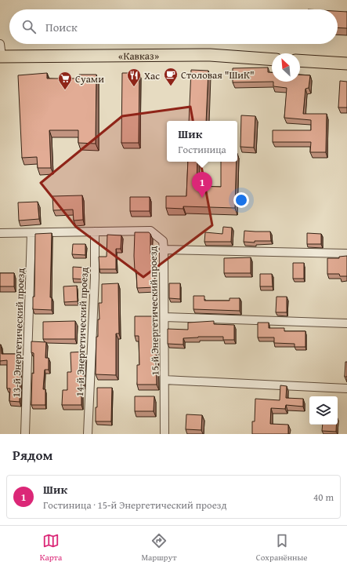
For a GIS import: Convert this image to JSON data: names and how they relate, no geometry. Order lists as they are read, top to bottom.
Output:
{
  "streets": {
    "highway": ["«Кавказ»"],
    "street": ["15-й Энергетический проезд", "14-й Энергетический проезд", "13-й Энергетический проезд"]
  },
  "crossings": [
    ["15-й Энергетический проезд", "14-й Энергетический проезд"],
    ["15-й Энергетический проезд", "13-й Энергетический проезд"]
  ],
  "places": {
    "cafe": ["Столовая \"ШиК\""],
    "restaurant": ["Хас"],
    "supermarket": ["Суами"]
  },
  "north": "top left",
  "page": {
    "search": "Поиск",
    "popup": ["Шик", "Гостиница"],
    "pins": "1",
    "heading": "Рядом",
    "list": [
      {
        "mark": "1",
        "name": "Шик",
        "note": "Гостиница · 15-й Энергетический проезд",
        "value": "40 m"
      }
    ],
    "nav": ["Карта", "Маршрут", "Сохранённые"]
  }
}
